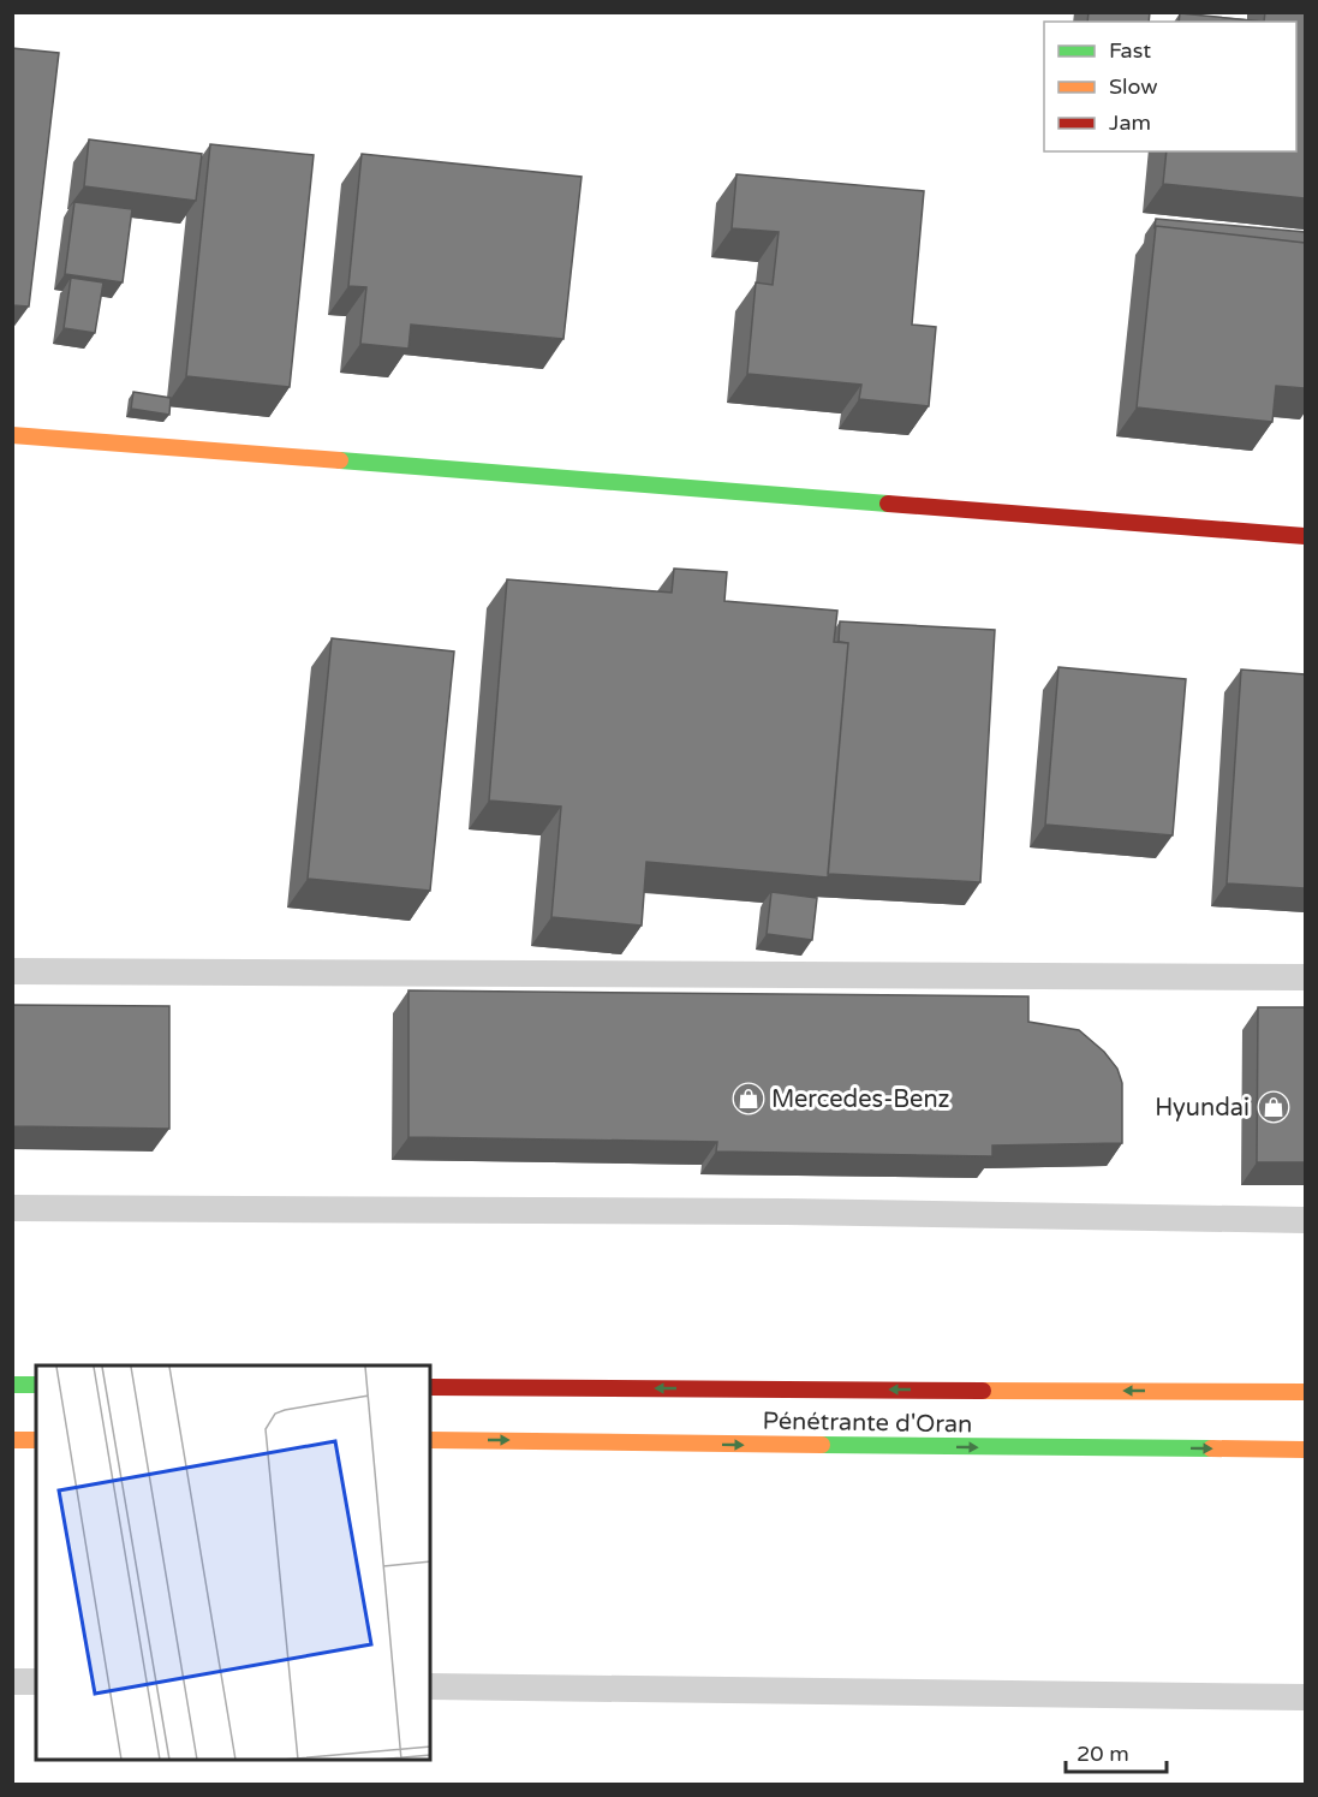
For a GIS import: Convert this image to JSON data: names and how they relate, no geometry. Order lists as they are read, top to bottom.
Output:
{
  "streets": {
    "main road": ["Pénétrante d'Oran"]
  },
  "places": {
    "shop": ["Mercedes-Benz", "Hyundai"]
  },
  "legend": ["Fast", "Slow", "Jam"],
  "scale_bar": "20 m"
}
